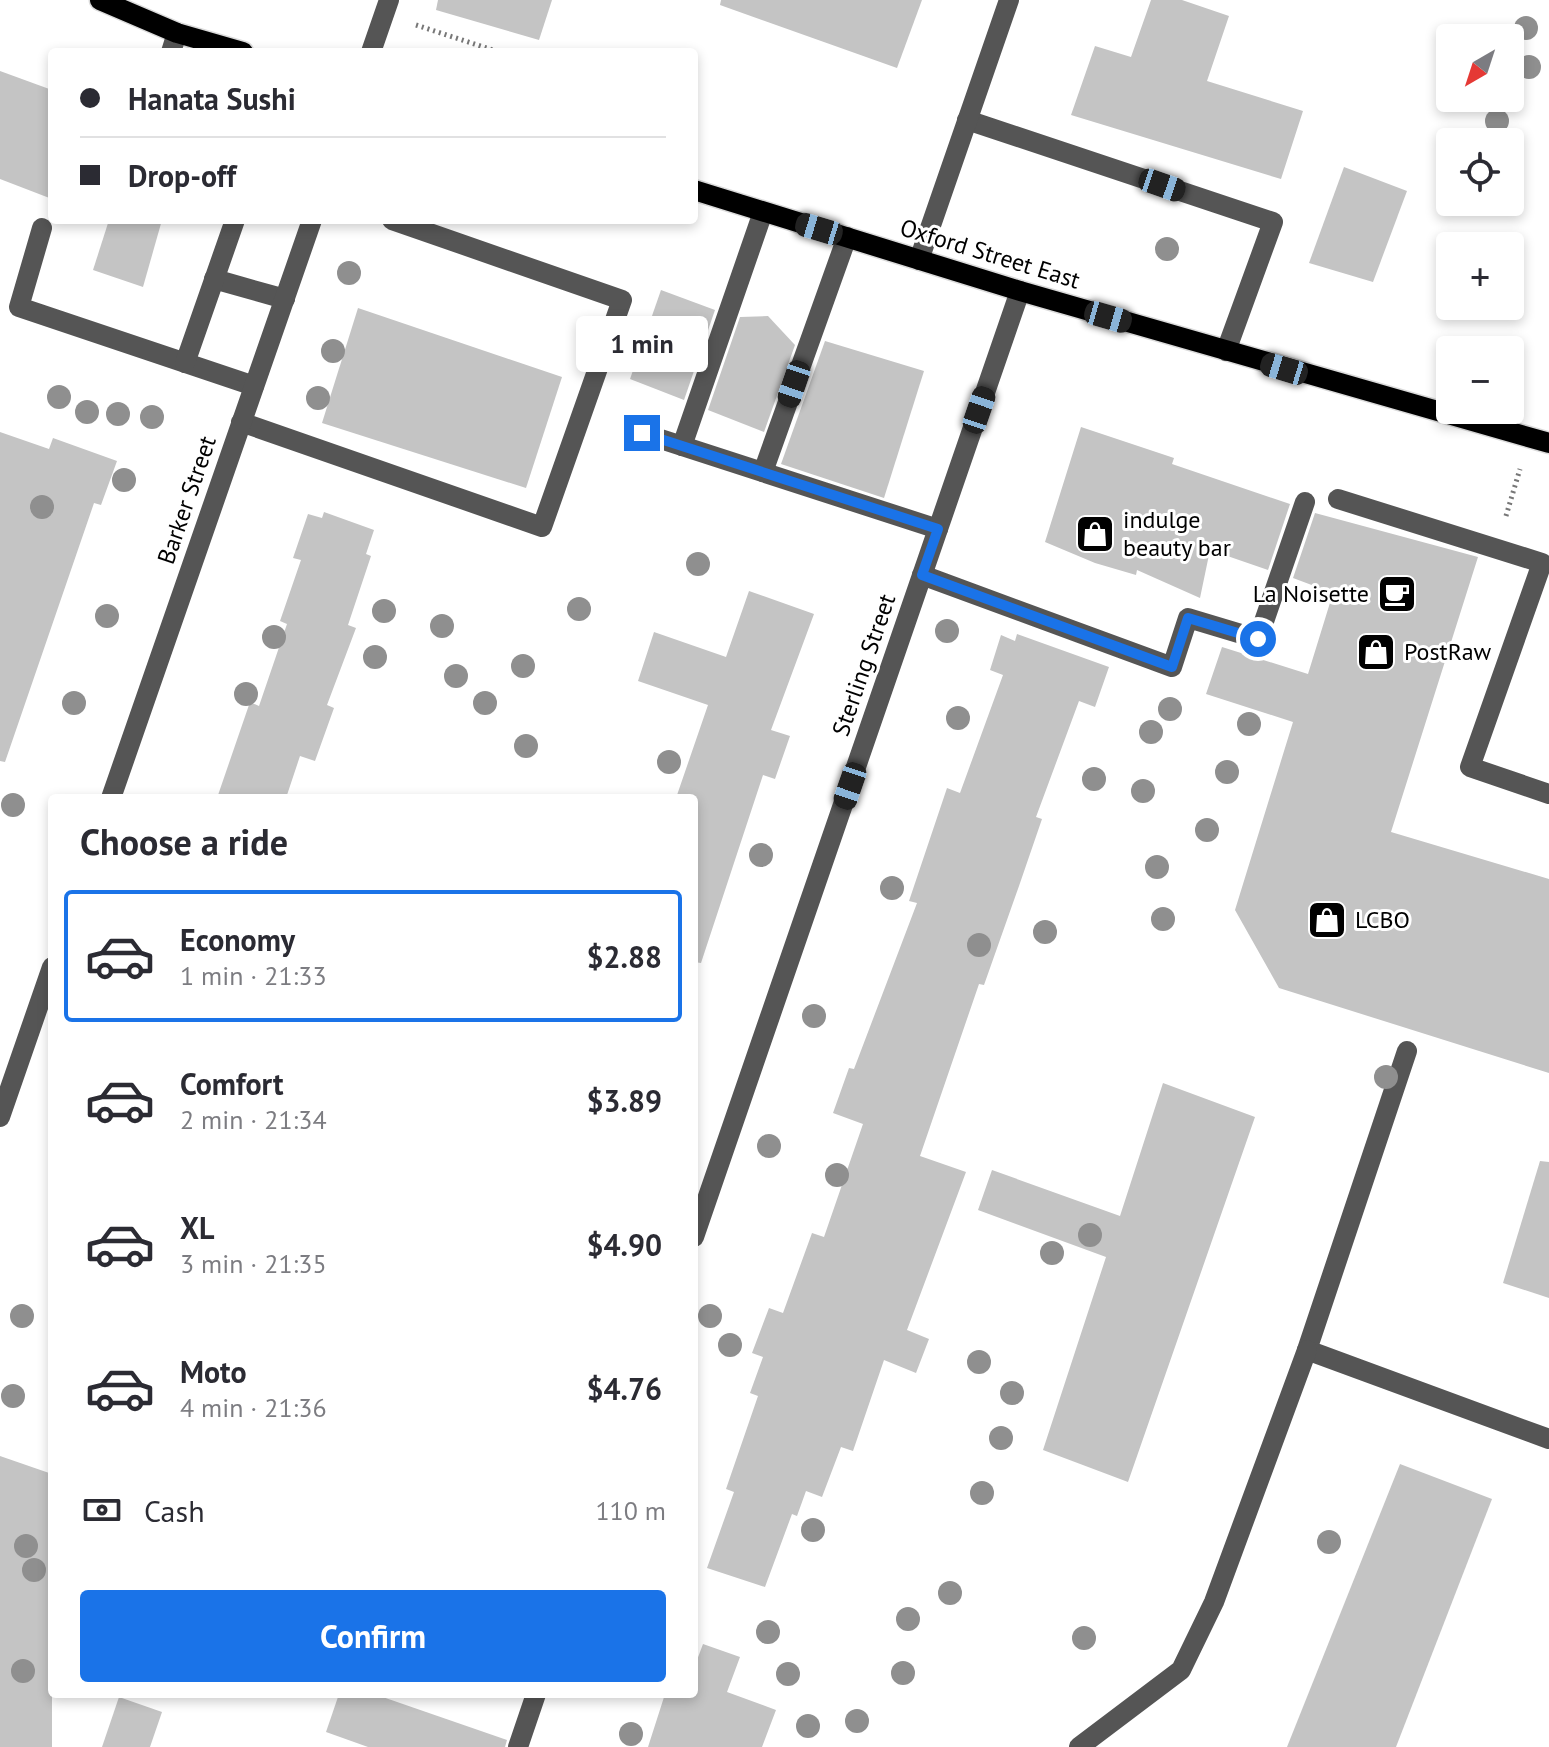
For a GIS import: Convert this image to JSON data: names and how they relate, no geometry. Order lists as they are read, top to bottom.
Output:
{
  "streets": {
    "main road": ["Oxford Street East"],
    "street": ["Barker Street", "Sterling Street"]
  },
  "crossings": [
    ["Oxford Street East", "Sterling Street"]
  ],
  "places": {
    "shop": ["indulge beauty bar", "PostRaw", "LCBO"],
    "cafe": ["La Noisette"]
  },
  "north": "bottom left",
  "page": {
    "map_buttons": ["+", "−"],
    "banner": ["Hanata Sushi", "Drop-off"],
    "bubble": "1 min",
    "heading": "Choose a ride",
    "list": [
      {
        "name": "Economy",
        "note": "1 min · 21:33",
        "value": "$2.88"
      },
      {
        "name": "Comfort",
        "note": "2 min · 21:34",
        "value": "$3.89"
      },
      {
        "name": "XL",
        "note": "3 min · 21:35",
        "value": "$4.90"
      },
      {
        "name": "Moto",
        "note": "4 min · 21:36",
        "value": "$4.76"
      }
    ],
    "pay": ["Cash", "110 m"],
    "buttons": "Confirm"
  }
}
